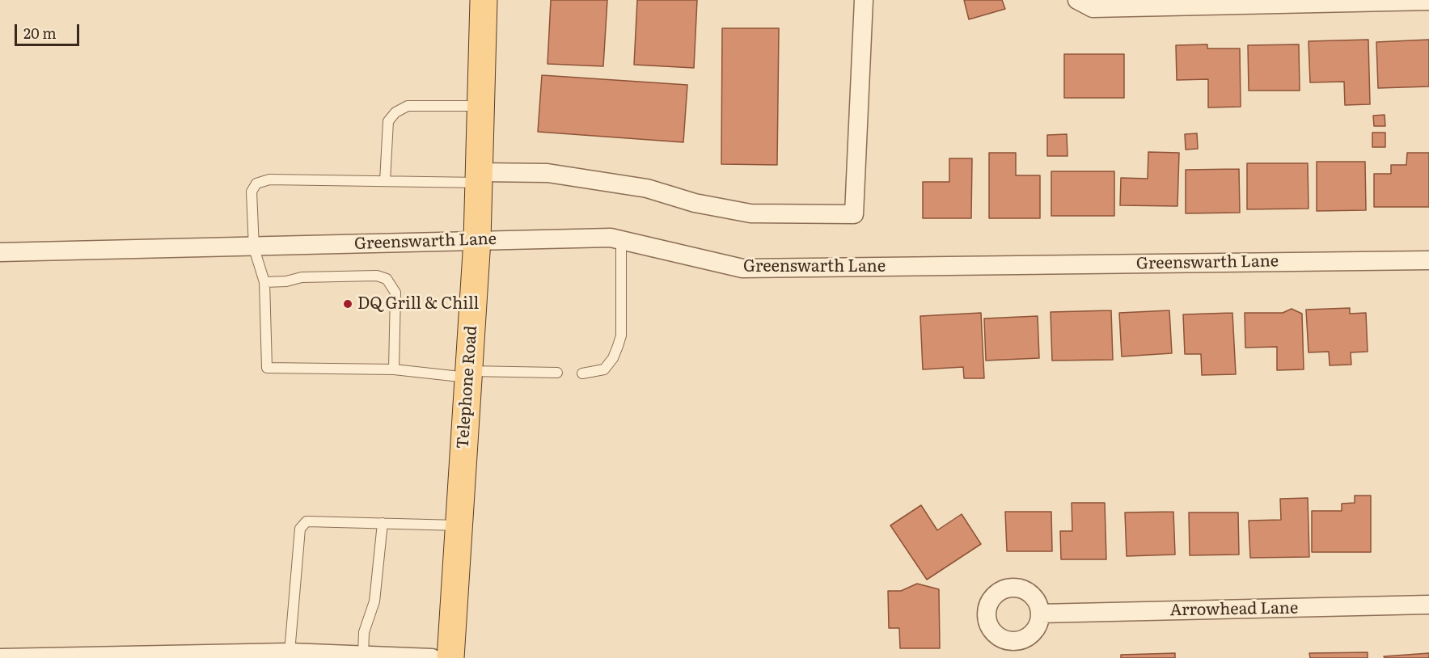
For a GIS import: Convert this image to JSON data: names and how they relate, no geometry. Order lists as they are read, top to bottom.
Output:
{
  "streets": {
    "main road": ["Telephone Road"],
    "street": ["Greenswarth Lane", "Arrowhead Lane"]
  },
  "crossings": [
    ["Greenswarth Lane", "Telephone Road"]
  ],
  "places": ["DQ Grill & Chill"],
  "scale_bar": "20 m"
}
